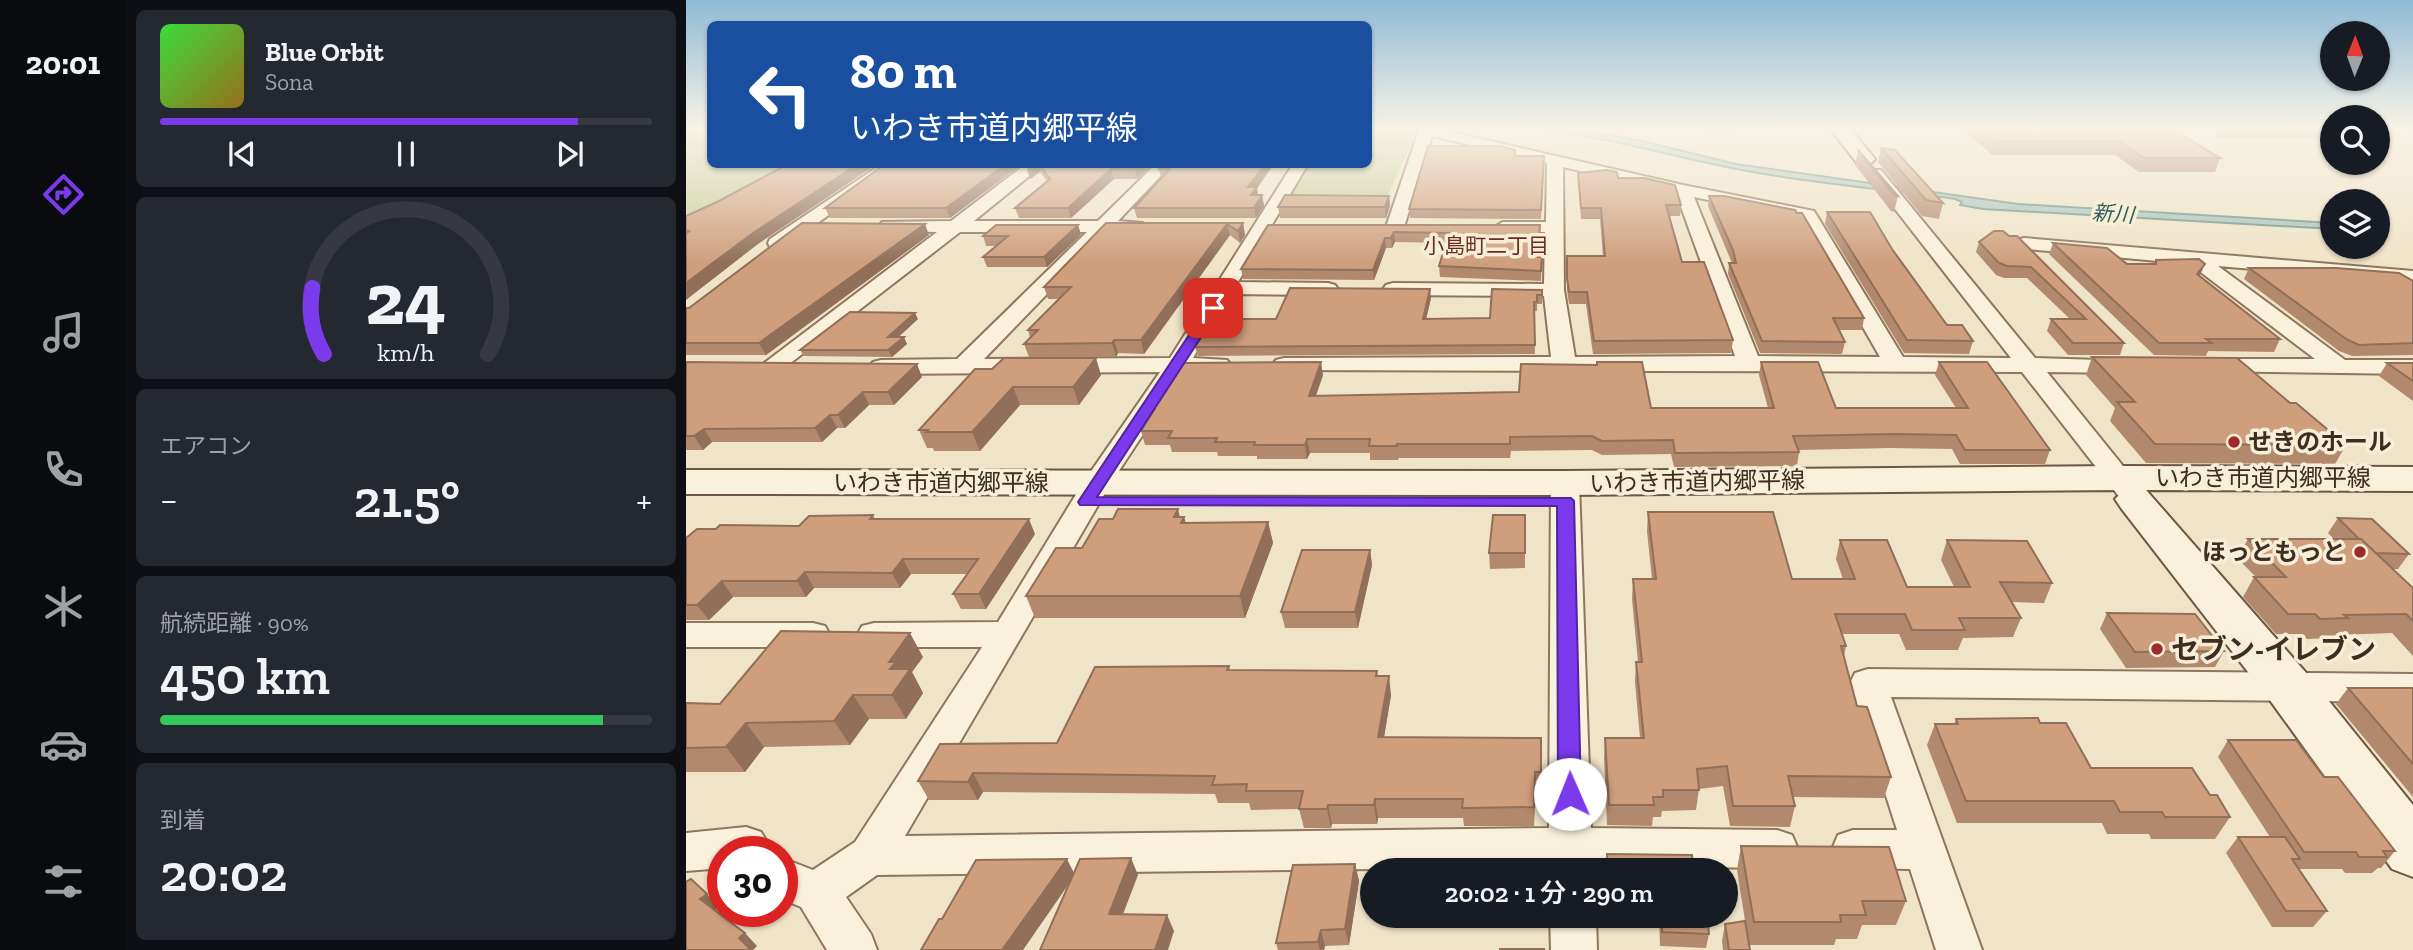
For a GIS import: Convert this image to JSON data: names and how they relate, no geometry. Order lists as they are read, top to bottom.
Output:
{
  "streets": {
    "street": ["いわき市道内郷平線"]
  },
  "districts": ["小島町二丁目"],
  "water": ["新川"],
  "places": ["せきのホール", "ほっともっと", "セブン-イレブン"],
  "north": "top",
  "page": {
    "tabs": "20:01",
    "turn": ["80 m", "いわき市道内郷平線"],
    "song": ["Blue Orbit", "Sona"],
    "tile": [
      "エアコン",
      ["航続距離 · 90%", "450 km"],
      ["到着", "20:02"]
    ],
    "heat": ["−", "21.5°", "+"],
    "limit": "30",
    "trip": "20:02 · 1 分 · 290 m",
    "gauge": ["24", "km/h"]
  }
}
